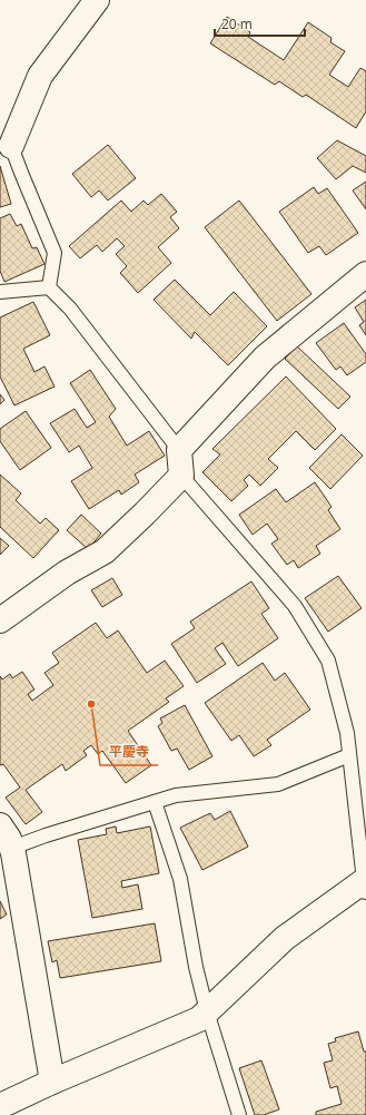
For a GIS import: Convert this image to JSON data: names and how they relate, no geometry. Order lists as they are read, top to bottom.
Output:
{
  "places": ["平慶寺"],
  "scale_bar": "20 m"
}
